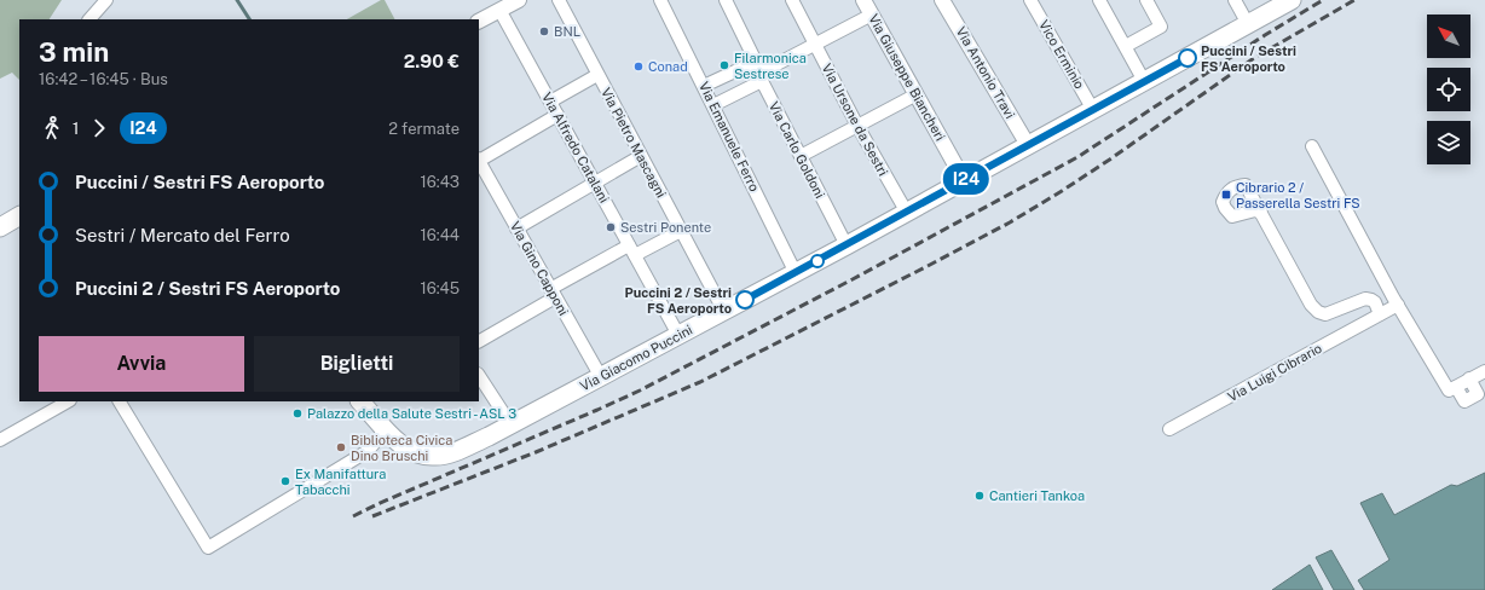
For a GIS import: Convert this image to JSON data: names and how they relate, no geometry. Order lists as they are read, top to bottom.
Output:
{
  "streets": {
    "main road": ["Via Giacomo Puccini"],
    "street": [
      "Vico Erminio",
      "Via Antonio Travi",
      "Via Giuseppe Biancheri",
      "Via Ursone da Sestri",
      "Via Emanuele Ferro",
      "Via Pietro Mascagni",
      "Via Alfredo Catalani",
      "Via Carlo Goldoni",
      "Via Gino Capponi",
      "Via Luigi Cibrario"
    ]
  },
  "crossings": [
    ["Vico Erminio", "Via Giacomo Puccini"],
    ["Via Antonio Travi", "Via Giacomo Puccini"],
    ["Via Giuseppe Biancheri", "Via Giacomo Puccini"],
    ["Via Ursone da Sestri", "Via Giacomo Puccini"],
    ["Via Emanuele Ferro", "Via Giacomo Puccini"],
    ["Via Pietro Mascagni", "Via Giacomo Puccini"],
    ["Via Alfredo Catalani", "Via Giacomo Puccini"],
    ["Via Carlo Goldoni", "Via Giacomo Puccini"],
    ["Via Gino Capponi", "Via Giacomo Puccini"]
  ],
  "places": {
    "other": [
      "BNL",
      "Puccini / Sestri FS Aeroporto",
      "Filarmonica Sestrese",
      "Conad",
      "Sestri Ponente",
      "Puccini 2 / Sestri FS Aeroporto",
      "Palazzo della Salute Sestri - ASL 3",
      "Biblioteca Civica Dino Bruschi",
      "Ex Manifattura Tabacchi",
      "Cantieri Tankoa"
    ],
    "transit": ["Cibrario 2 / Passerella Sestri FS"]
  },
  "lines": ["bus line I24"],
  "north": "top left",
  "page": {
    "on_map": "I24",
    "heading": ["3 min", "16:42 – 16:45 · Bus", "2.90 €"],
    "legs": ["1", "I24", "2 fermate"],
    "list": [
      {
        "name": "Puccini / Sestri FS Aeroporto",
        "value": "16:43"
      },
      {
        "name": "Sestri / Mercato del Ferro",
        "value": "16:44"
      },
      {
        "name": "Puccini 2 / Sestri FS Aeroporto",
        "value": "16:45"
      }
    ],
    "buttons": ["Avvia", "Biglietti"]
  }
}
